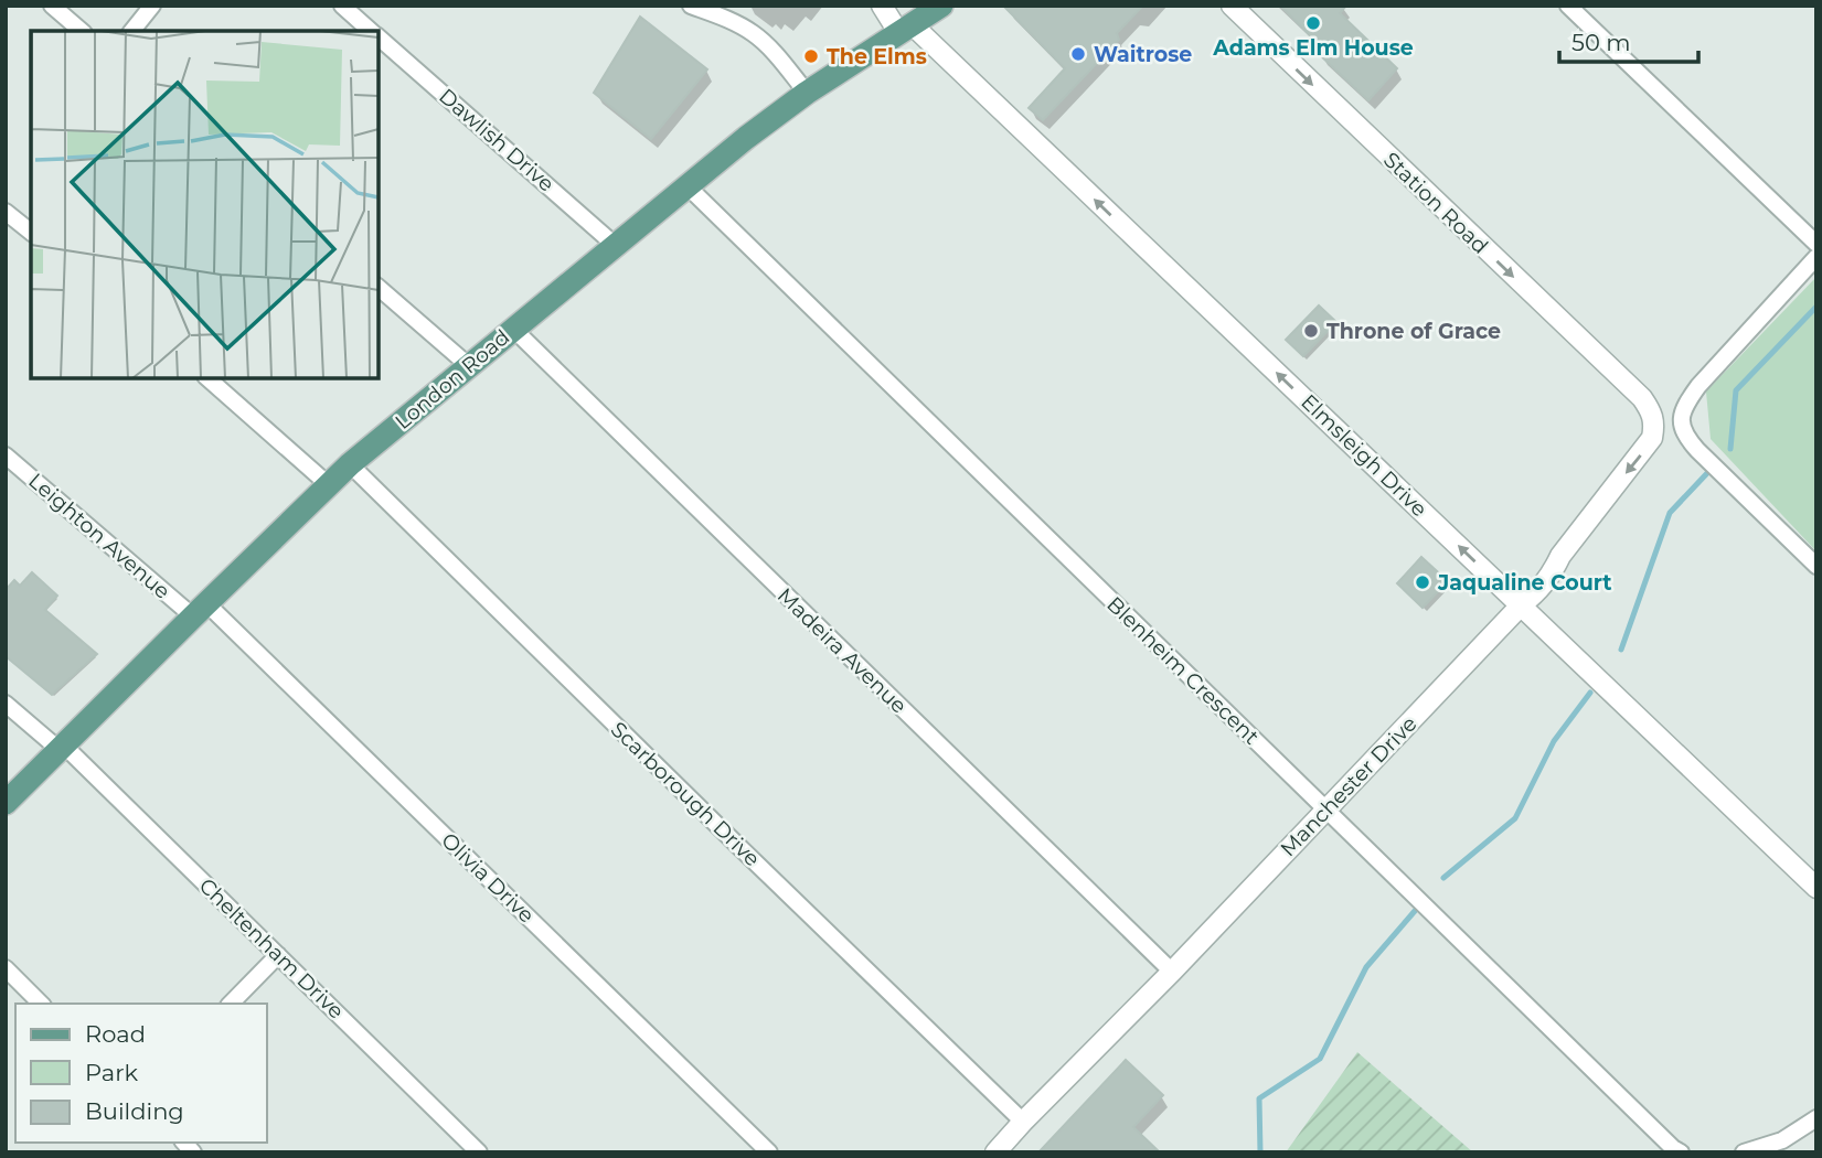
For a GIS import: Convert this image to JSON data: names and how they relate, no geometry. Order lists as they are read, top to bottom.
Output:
{
  "streets": {
    "main road": ["London Road"],
    "street": [
      "Dawlish Drive",
      "Station Road",
      "Elmsleigh Drive",
      "Leighton Avenue",
      "Madeira Avenue",
      "Blenheim Crescent",
      "Manchester Drive",
      "Scarborough Drive",
      "Olivia Drive",
      "Cheltenham Drive"
    ]
  },
  "crossings": [
    ["Dawlish Drive", "London Road"],
    ["Station Road", "Manchester Drive"],
    ["London Road", "Elmsleigh Drive"],
    ["London Road", "Leighton Avenue"],
    ["London Road", "Madeira Avenue"],
    ["London Road", "Blenheim Crescent"],
    ["London Road", "Scarborough Drive"],
    ["London Road", "Olivia Drive"],
    ["London Road", "Cheltenham Drive"],
    ["Elmsleigh Drive", "Manchester Drive"],
    ["Leighton Avenue", "Olivia Drive"],
    ["Madeira Avenue", "Manchester Drive"],
    ["Blenheim Crescent", "Manchester Drive"],
    ["Manchester Drive", "Scarborough Drive"]
  ],
  "one_way": ["Station Road", "Elmsleigh Drive"],
  "places": [
    "Adams Elm House",
    "Waitrose",
    "The Elms",
    "Throne of Grace",
    "Jaqualine Court"
  ],
  "legend": ["Road", "Park", "Building"],
  "scale_bar": "50 m"
}
